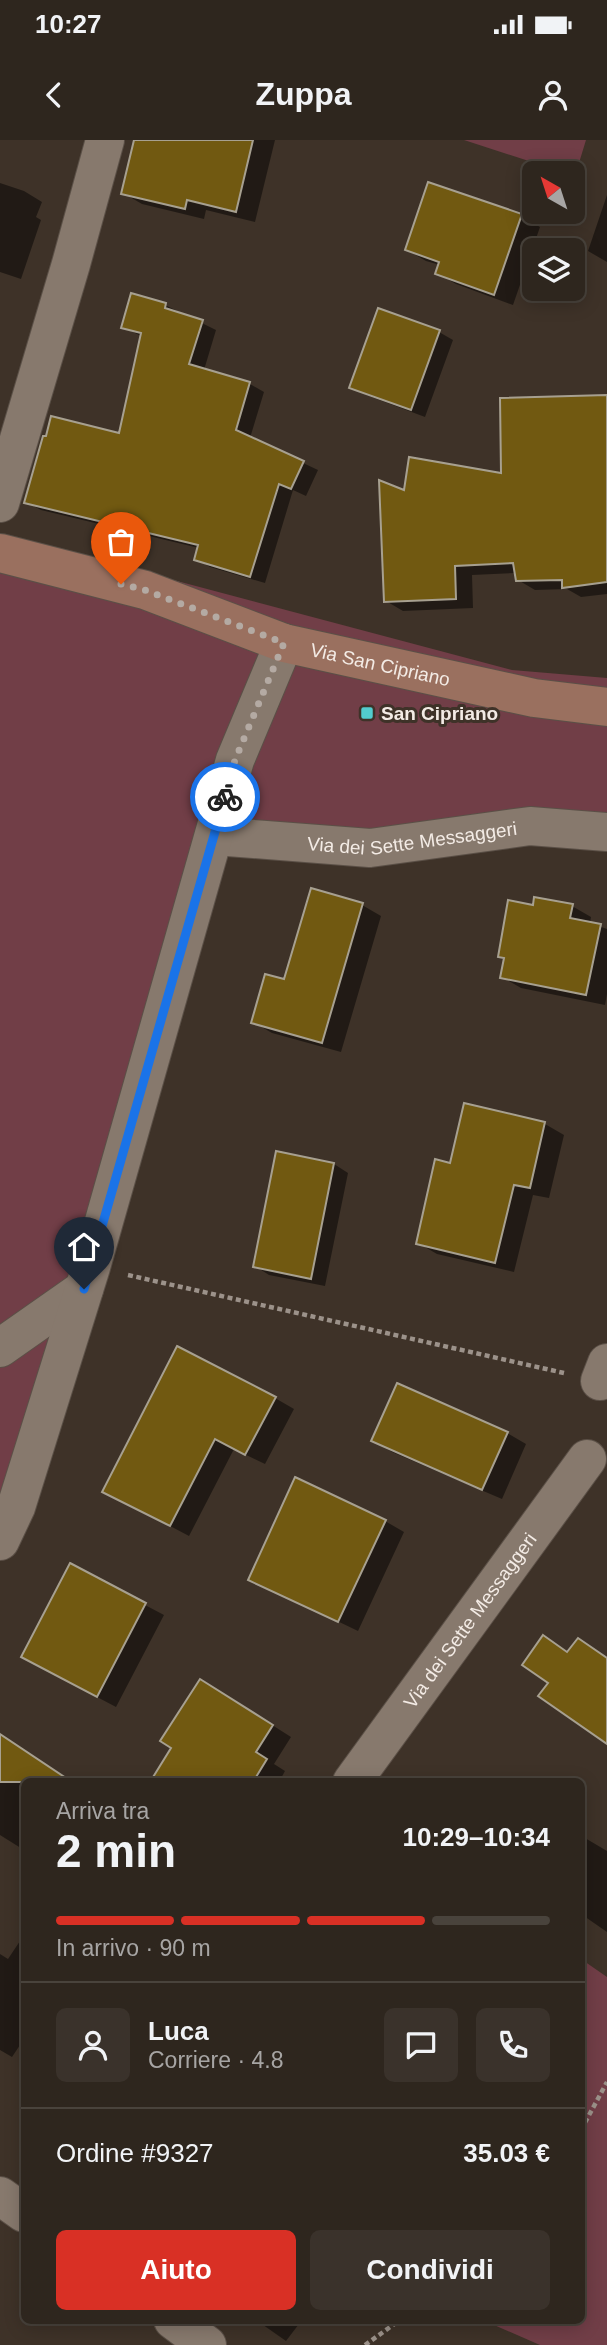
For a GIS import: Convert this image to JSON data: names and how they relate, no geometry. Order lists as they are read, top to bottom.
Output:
{
  "streets": {
    "main road": ["Via San Cipriano"],
    "street": ["Via dei Sette Messaggeri"]
  },
  "places": {
    "transit": ["San Cipriano"]
  },
  "north": "top left",
  "page": {
    "status": "10:27",
    "header": "Zuppa",
    "heading": ["2 min", "Arriva tra", "10:29–10:34"],
    "panel": [
      "Luca",
      "Corriere · 4.8",
      "Ordine #9327",
      "35.03 €"
    ],
    "bar": "In arrivo · 90 m",
    "buttons": ["Aiuto", "Condividi"]
  }
}
